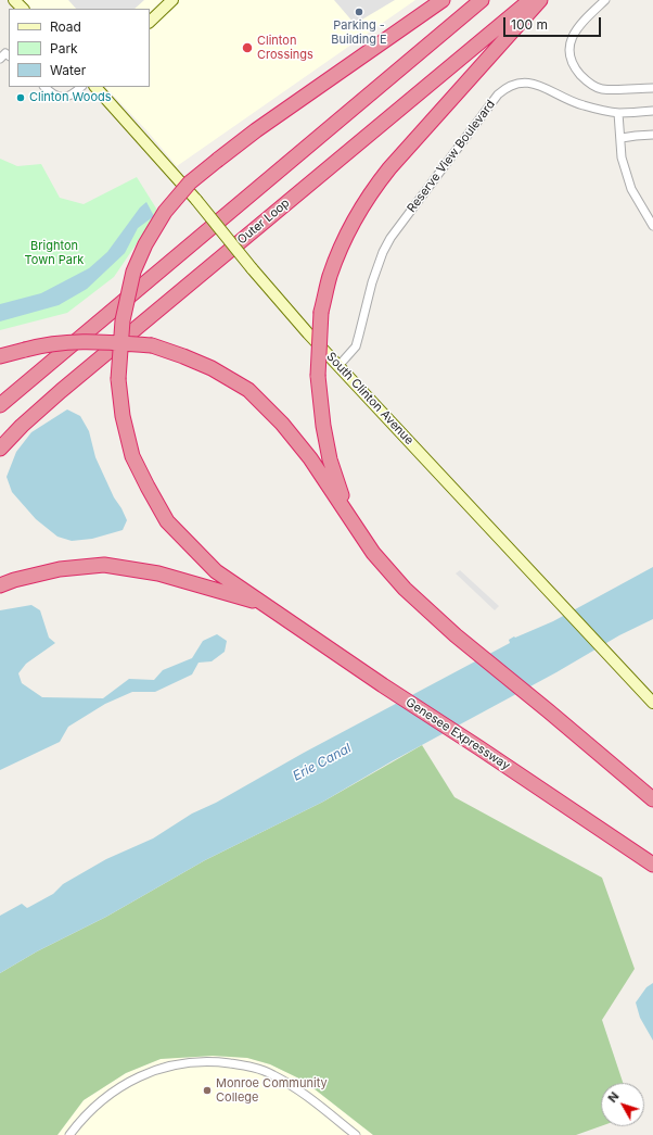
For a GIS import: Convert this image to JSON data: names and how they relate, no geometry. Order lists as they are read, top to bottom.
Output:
{
  "streets": {
    "highway": ["Outer Loop", "Genesee Expressway"],
    "street": ["Reserve View Boulevard", "South Clinton Avenue"]
  },
  "crossings": [
    ["Reserve View Boulevard", "South Clinton Avenue"]
  ],
  "water": ["Erie Canal"],
  "parks": ["Brighton Town Park"],
  "places": [
    "Parking - Building E",
    "Clinton Crossings",
    "Clinton Woods",
    "Monroe Community College"
  ],
  "legend": ["Road", "Park", "Water"],
  "scale_bar": "100 m",
  "north": "top left"
}
